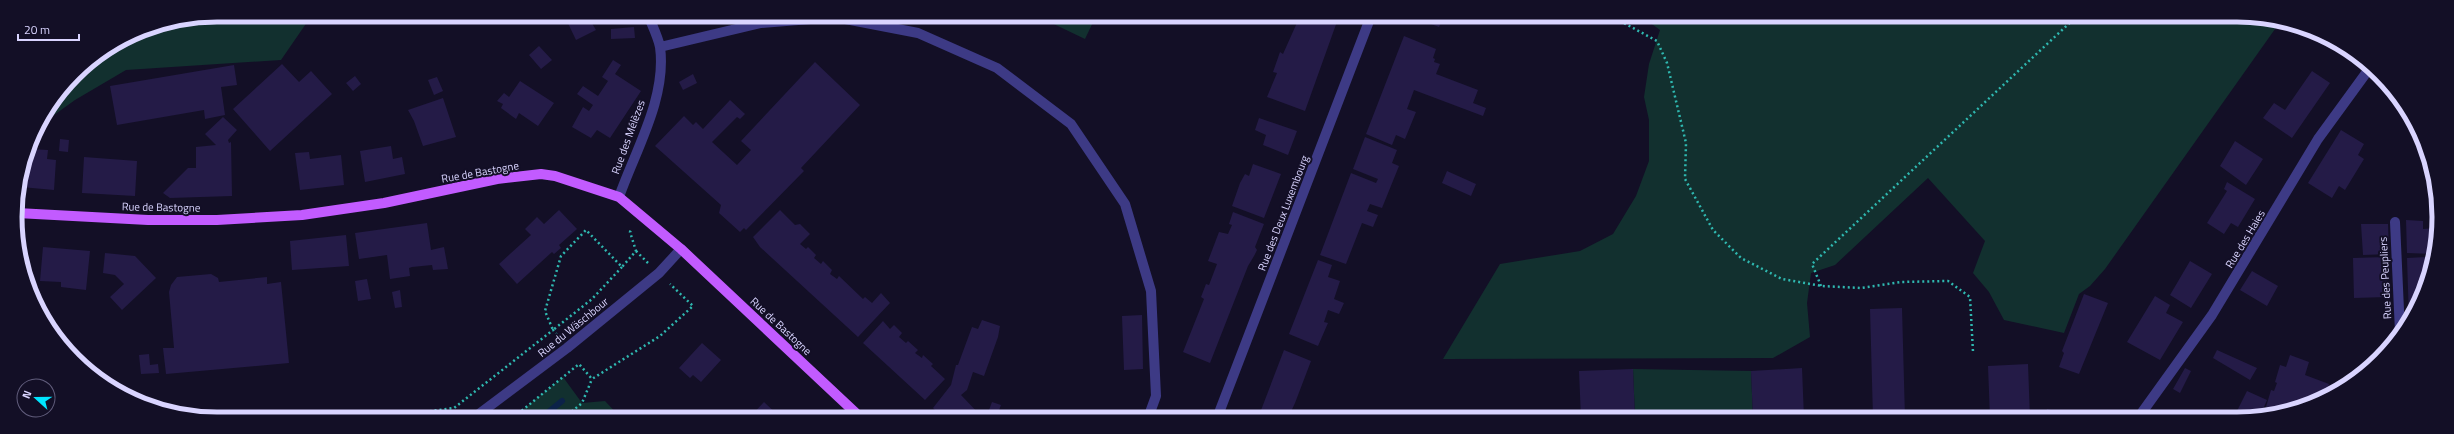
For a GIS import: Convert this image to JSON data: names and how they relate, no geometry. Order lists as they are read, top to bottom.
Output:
{
  "streets": {
    "main road": ["Rue de Bastogne"],
    "street": [
      "Rue des Mélèzes",
      "Rue des Deux Luxembourg",
      "Rue des Haies",
      "Rue des Peupliers",
      "Rue du Wäschbour"
    ]
  },
  "crossings": [
    ["Rue des Mélèzes", "Rue de Bastogne"],
    ["Rue de Bastogne", "Rue du Wäschbour"]
  ],
  "scale_bar": "20 m",
  "north": "left"
}
